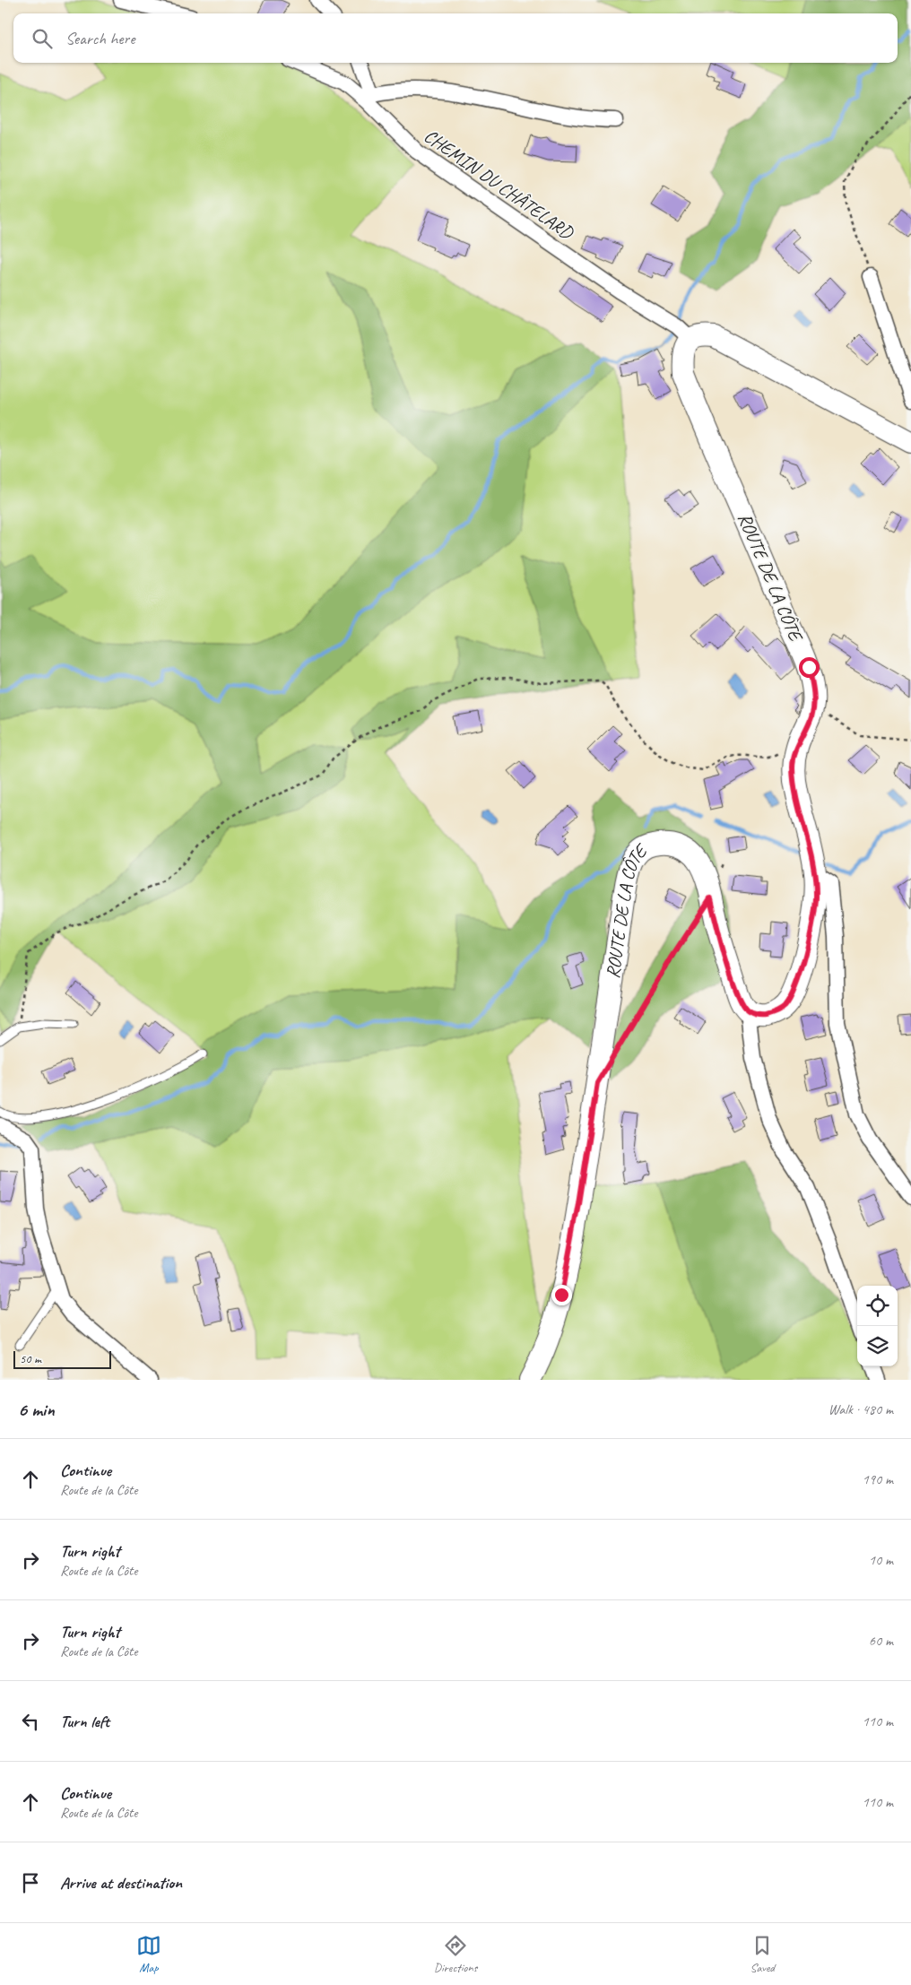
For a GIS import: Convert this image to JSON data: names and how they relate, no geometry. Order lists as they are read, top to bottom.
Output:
{
  "streets": {
    "street": ["CHEMIN DU CHÂTELARD", "ROUTE DE LA CÔTE"]
  },
  "crossings": [
    ["CHEMIN DU CHÂTELARD", "ROUTE DE LA CÔTE"]
  ],
  "scale_bar": "50 m",
  "page": {
    "search": "Search here",
    "scale": "50 m",
    "heading": ["6 min", "Walk · 480 m"],
    "list": [
      ["Continue", "Route de la Côte", "190 m"],
      ["Turn right", "Route de la Côte", "10 m"],
      ["Turn right", "Route de la Côte", "60 m"],
      ["Turn left", "110 m"],
      ["Continue", "Route de la Côte", "110 m"],
      "Arrive at destination"
    ],
    "nav": ["Map", "Directions", "Saved"]
  }
}
